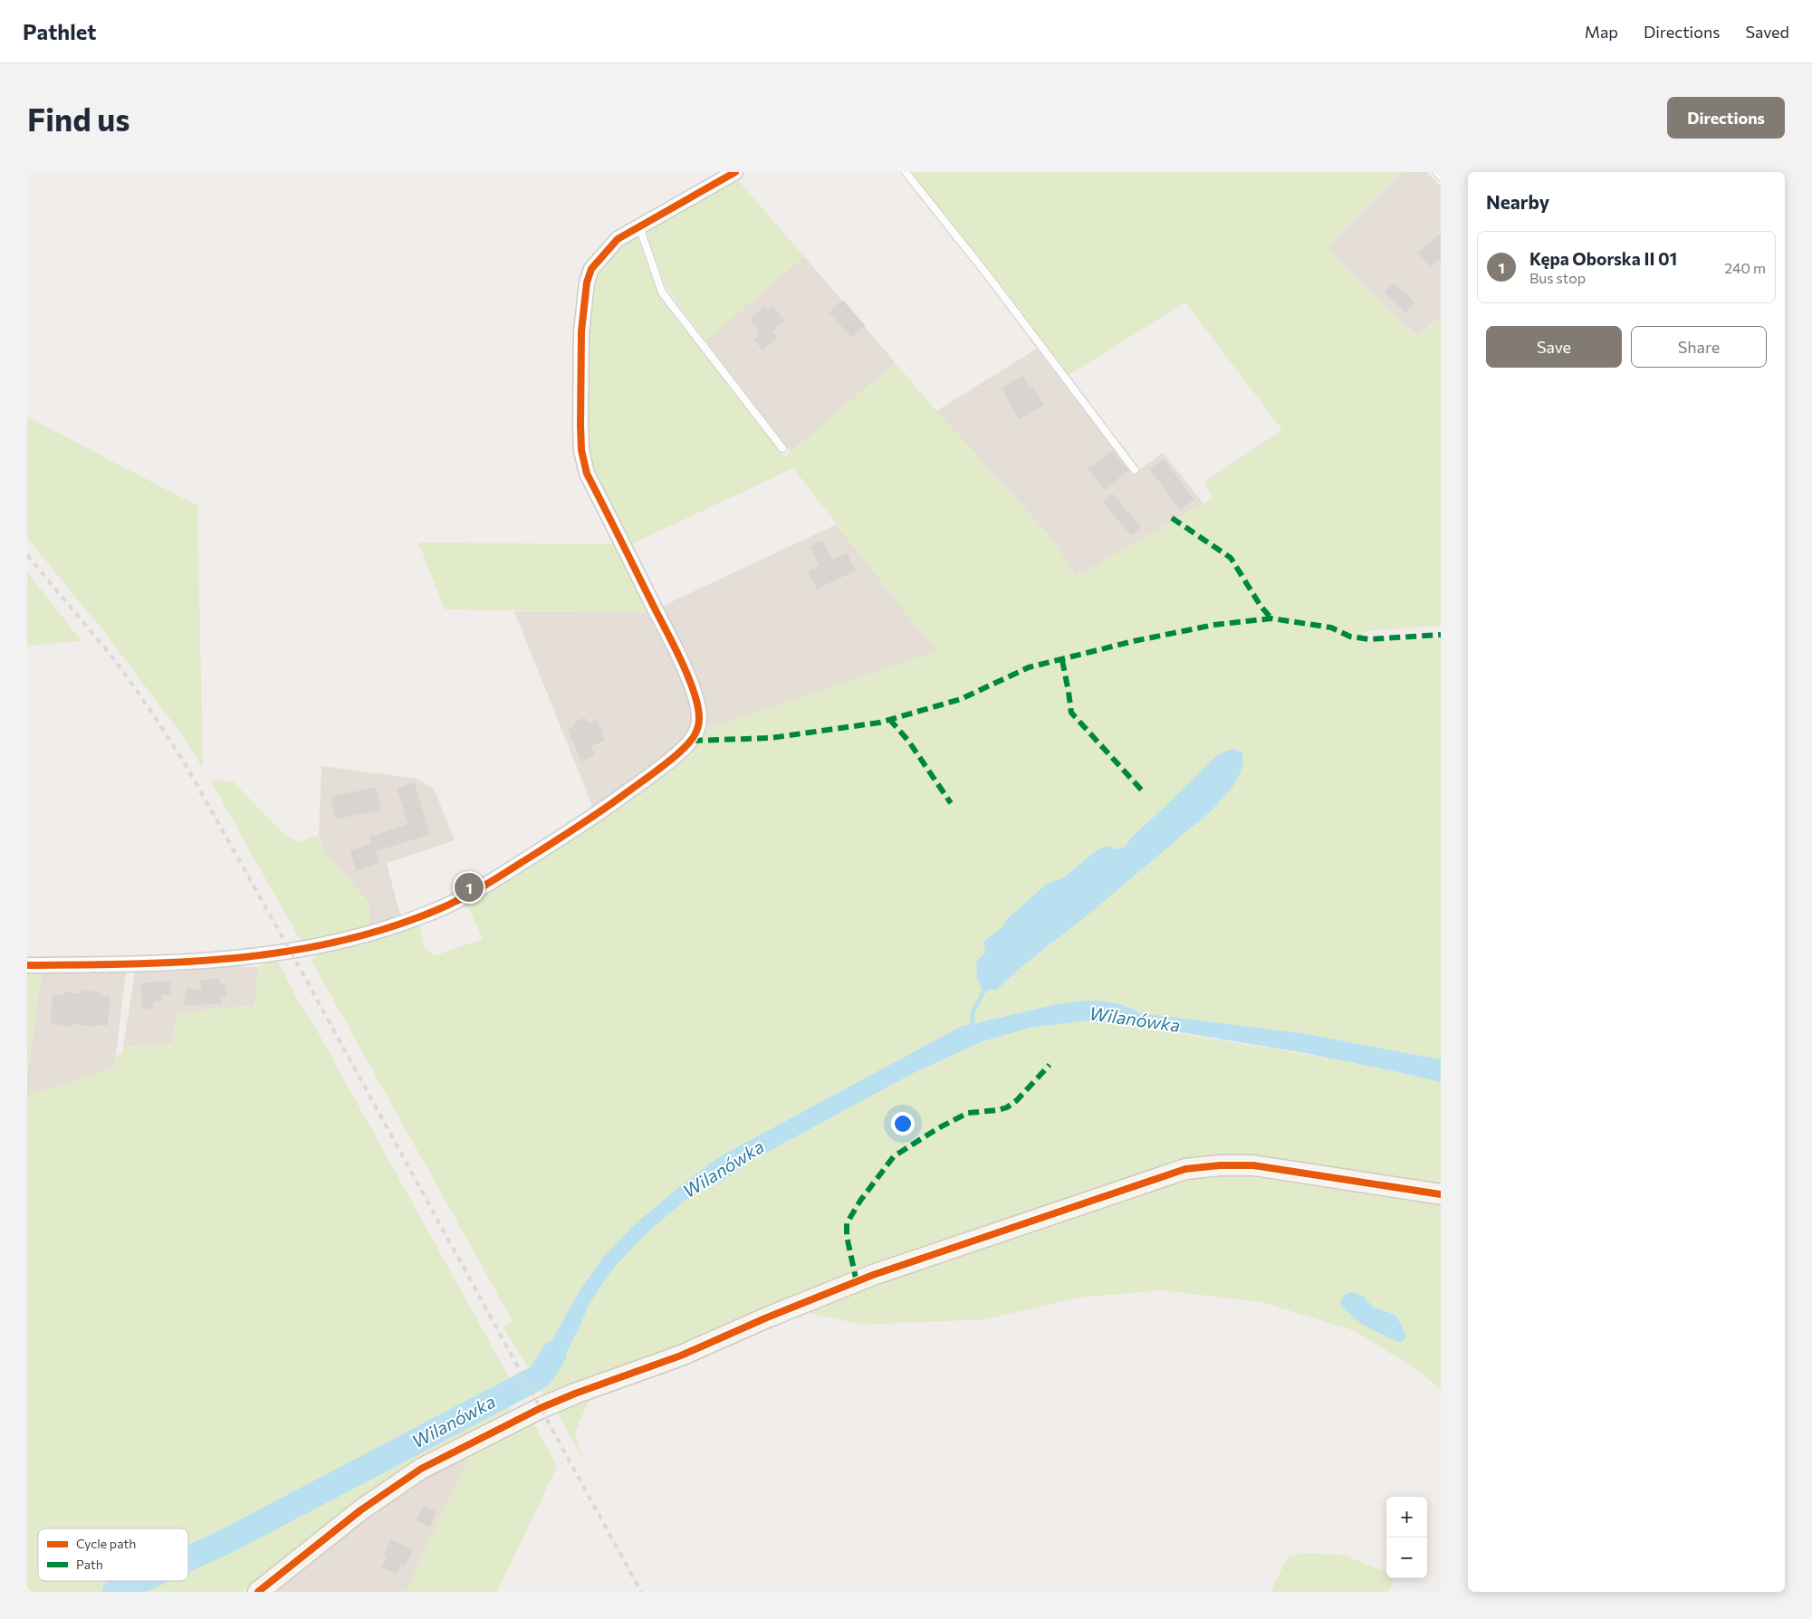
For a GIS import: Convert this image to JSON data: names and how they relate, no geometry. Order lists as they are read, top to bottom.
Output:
{
  "water": ["Wilanówka"],
  "legend": ["Cycle path", "Path"],
  "page": {
    "header": "Pathlet",
    "nav": ["Map", "Directions", "Saved"],
    "buttons": [
      "Directions",
      ["Save", "Share"]
    ],
    "title": "Find us",
    "heading": "Nearby",
    "list": [
      {
        "mark": "1",
        "name": "Kępa Oborska II 01",
        "note": "Bus stop",
        "value": "240 m"
      }
    ],
    "pins": "1",
    "map_buttons": ["+", "−"]
  }
}
